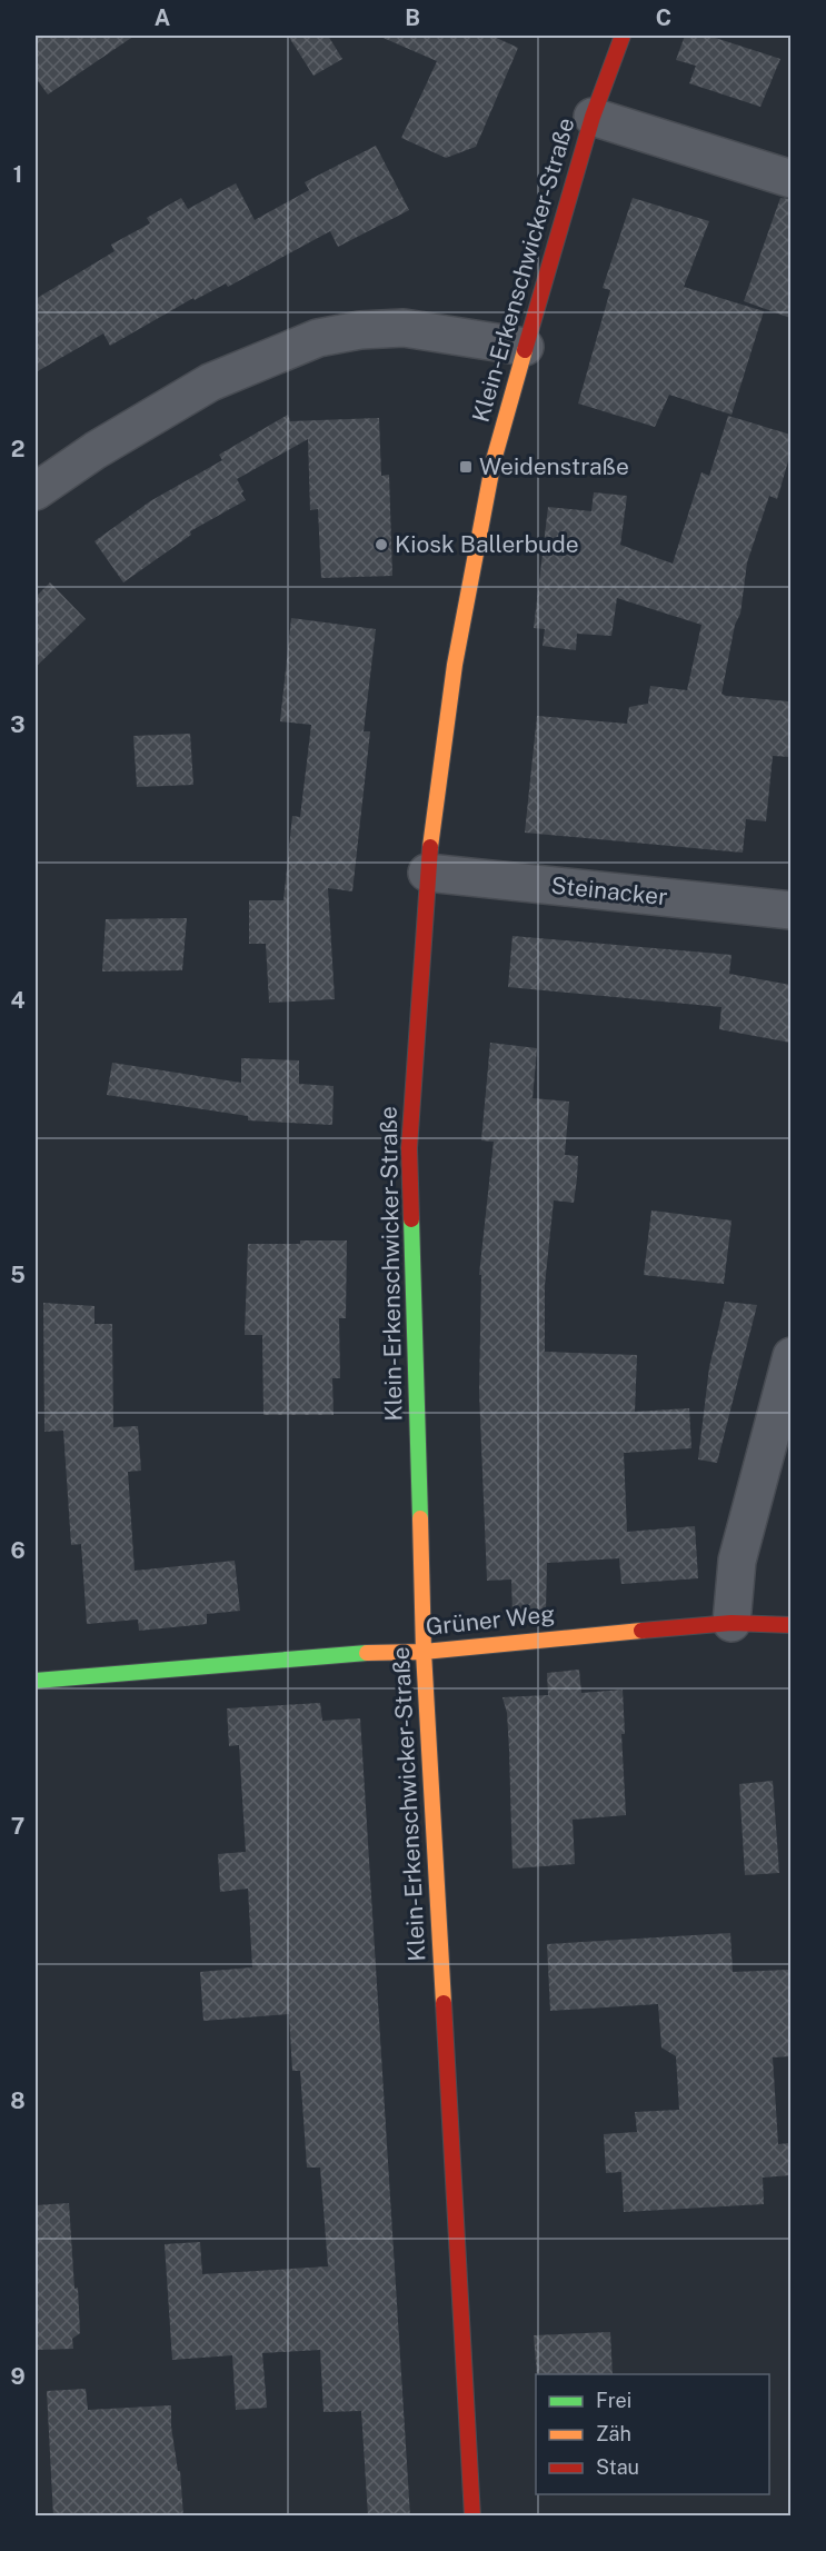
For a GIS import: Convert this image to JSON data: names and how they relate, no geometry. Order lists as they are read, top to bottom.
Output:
{
  "streets": {
    "street": ["Klein-Erkenschwicker-Straße", "Steinacker", "Grüner Weg"]
  },
  "crossings": [
    ["Klein-Erkenschwicker-Straße", "Steinacker"],
    ["Klein-Erkenschwicker-Straße", "Grüner Weg"]
  ],
  "places": {
    "transit": ["Weidenstraße"],
    "other": ["Kiosk Ballerbude"]
  },
  "legend": ["Frei", "Zäh", "Stau"],
  "grid": {
    "columns": ["A", "B", "C"],
    "rows": [
      "1",
      "2",
      "3",
      "4",
      "5",
      "6",
      "7",
      "8",
      "9"
    ]
  }
}
